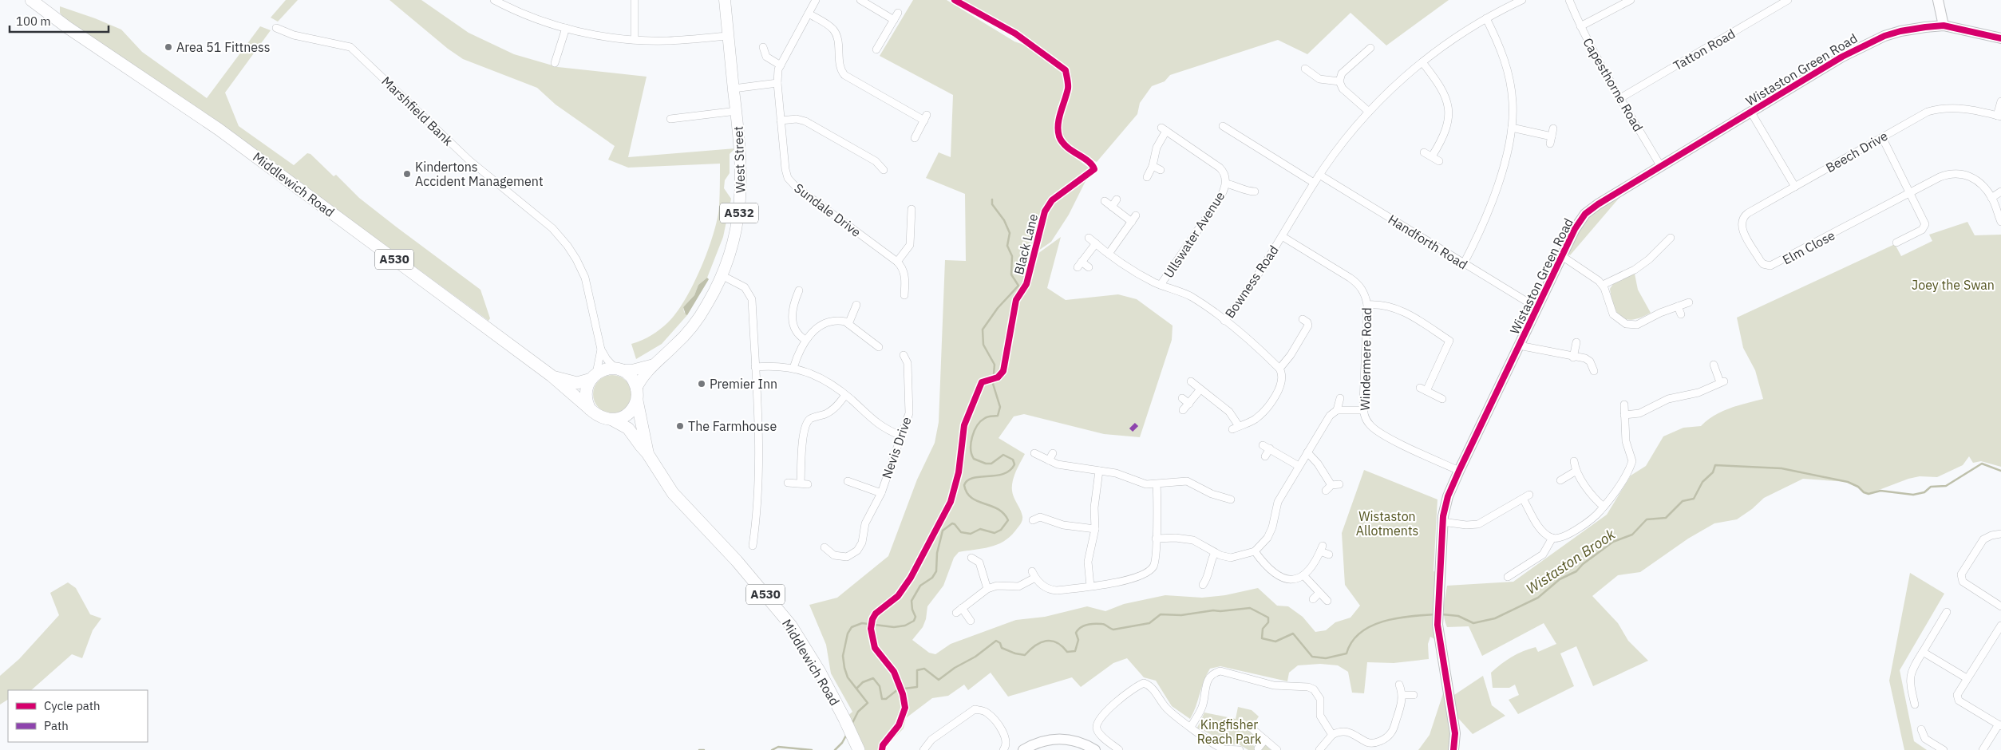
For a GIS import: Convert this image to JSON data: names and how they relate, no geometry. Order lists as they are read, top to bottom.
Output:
{
  "streets": {
    "highway": ["Middlewich Road", "A530"],
    "main road": ["West Street", "A532"],
    "street": [
      "Tatton Road",
      "Wistaston Green Road",
      "Capesthorne Road",
      "Marshfield Bank",
      "Beech Drive",
      "Sundale Drive",
      "Ullswater Avenue",
      "Handforth Road",
      "Elm Close",
      "Bowness Road",
      "Windermere Road",
      "Nevis Drive"
    ],
    "cycle path": ["Black Lane"]
  },
  "crossings": [
    ["Tatton Road", "Capesthorne Road"],
    ["Wistaston Green Road", "Capesthorne Road"],
    ["Wistaston Green Road", "Handforth Road"],
    ["Wistaston Green Road", "Windermere Road"],
    ["Marshfield Bank", "West Street"],
    ["Marshfield Bank", "Middlewich Road"],
    ["Beech Drive", "Elm Close"],
    ["West Street", "Middlewich Road"],
    ["Handforth Road", "Bowness Road"],
    ["Bowness Road", "Windermere Road"]
  ],
  "water": ["Wistaston Brook"],
  "parks": ["Joey the Swan", "Wistaston Allotments", "Kingfisher Reach Park"],
  "places": [
    "Area 51 Fittness",
    "Kindertons Accident Management",
    "Premier Inn",
    "The Farmhouse"
  ],
  "legend": ["Cycle path", "Path"],
  "scale_bar": "100 m"
}
